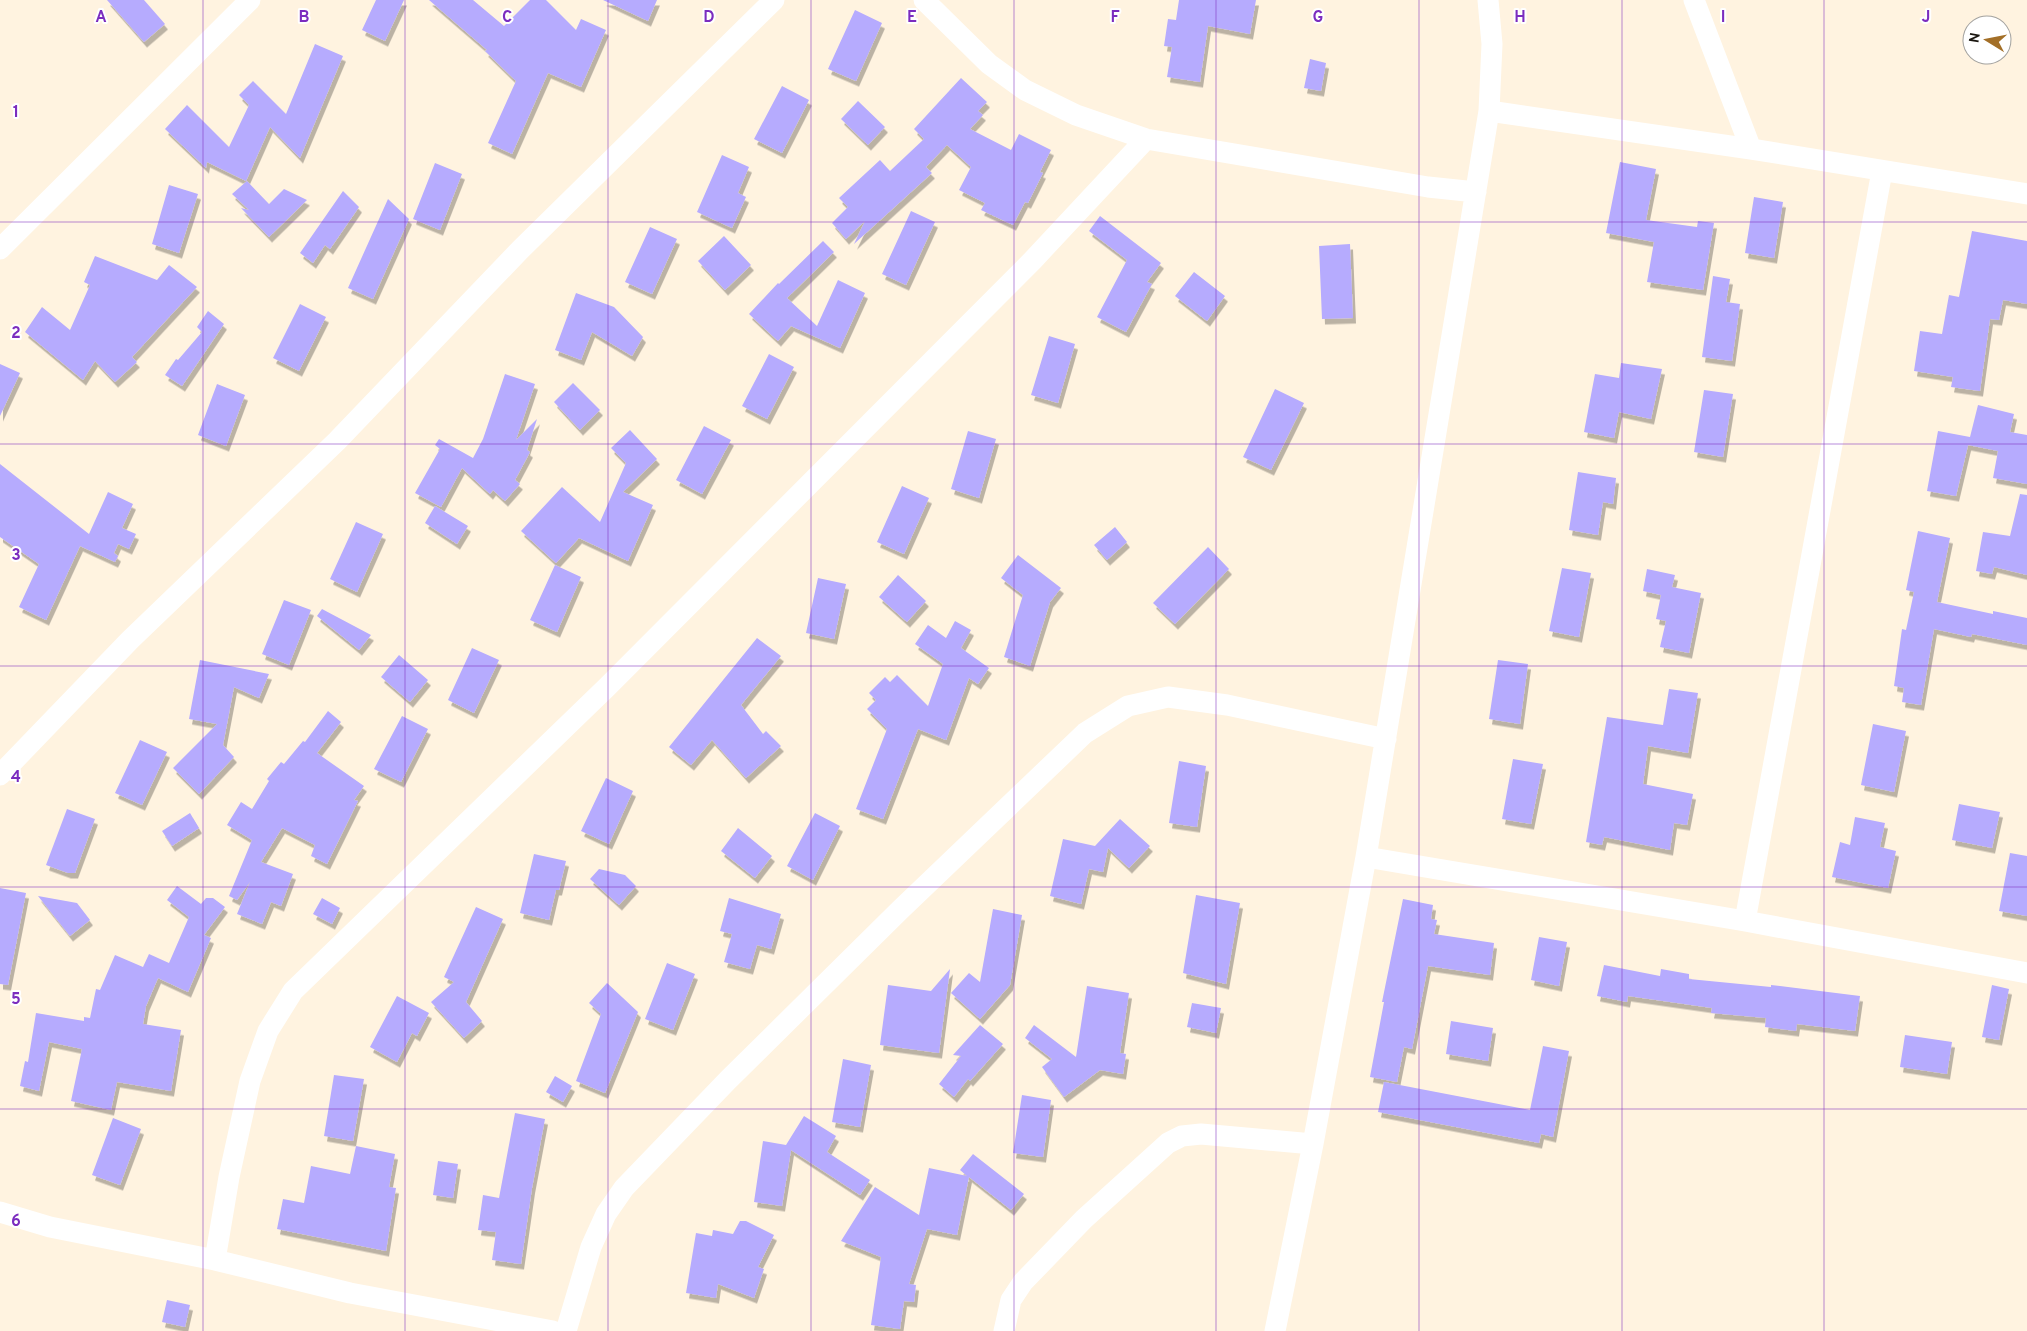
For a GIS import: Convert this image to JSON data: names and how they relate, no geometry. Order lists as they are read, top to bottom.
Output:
{
  "north": "left",
  "grid": {
    "columns": [
      "A",
      "B",
      "C",
      "D",
      "E",
      "F",
      "G",
      "H",
      "I",
      "J"
    ],
    "rows": [
      "1",
      "2",
      "3",
      "4",
      "5",
      "6"
    ]
  }
}
